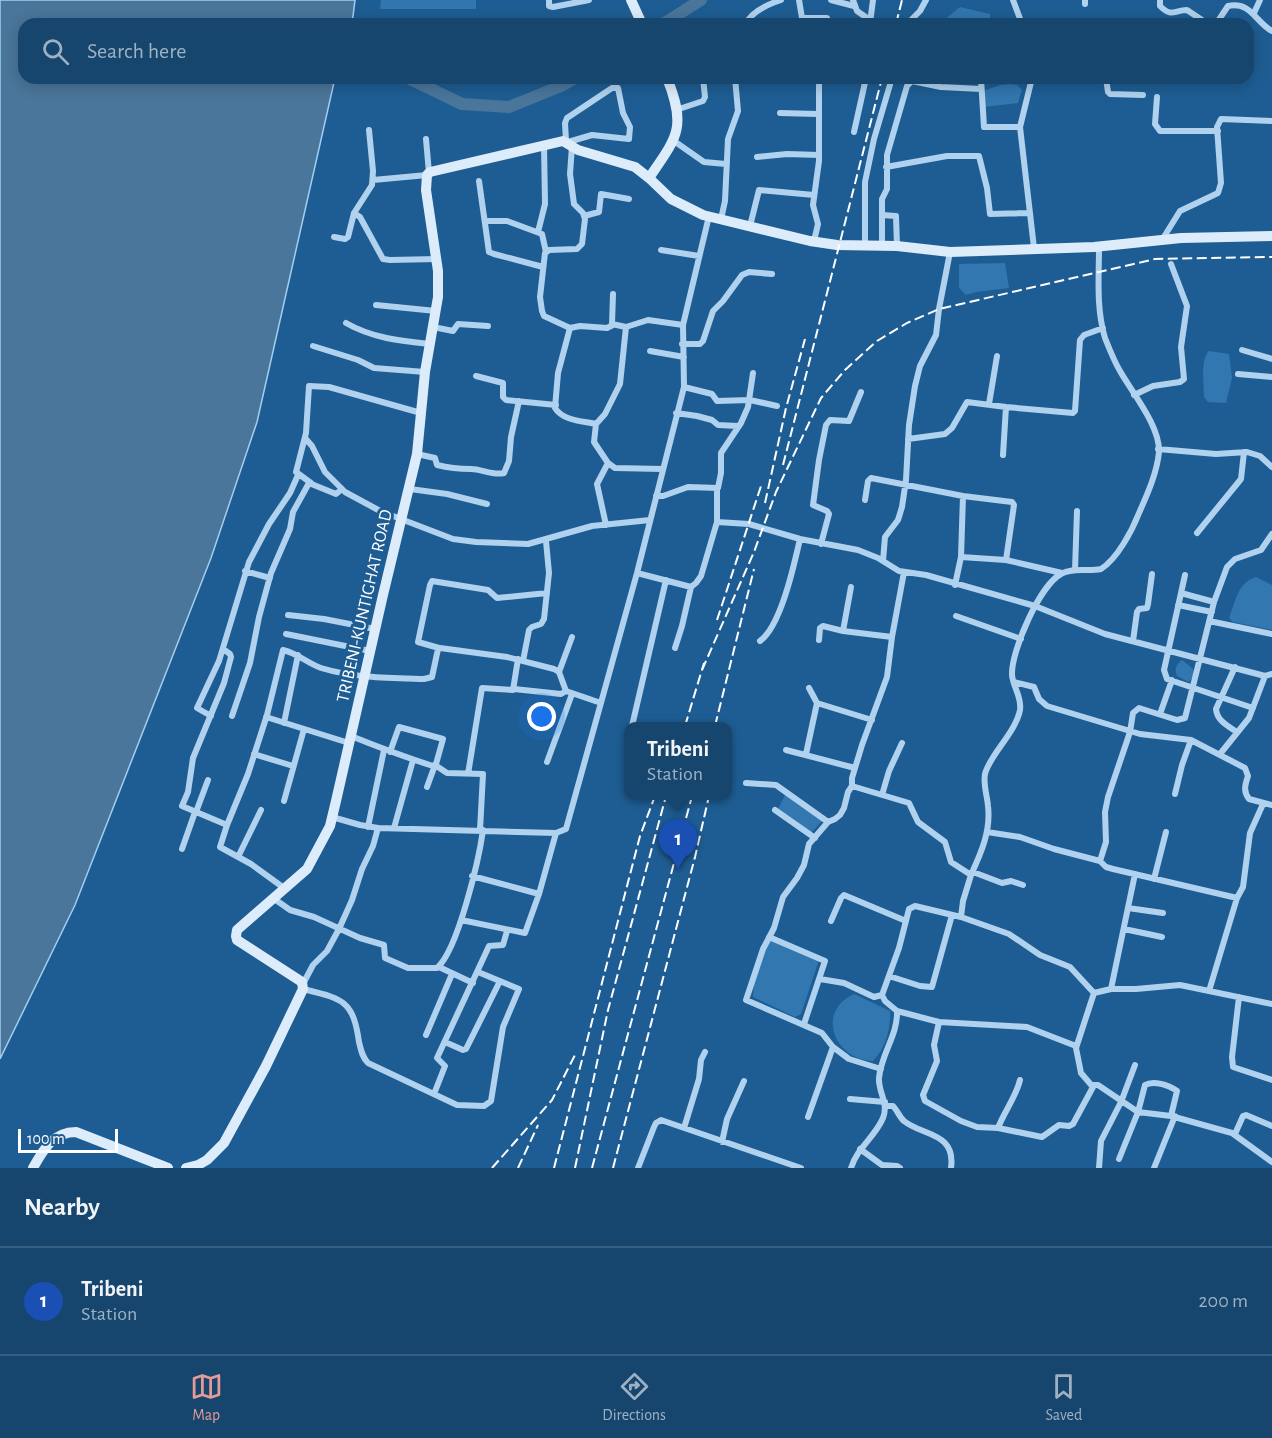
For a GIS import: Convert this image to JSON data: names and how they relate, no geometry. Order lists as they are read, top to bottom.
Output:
{
  "streets": {
    "main road": ["TRIBENI-KUNTIGHAT ROAD"]
  },
  "scale_bar": "100 m",
  "page": {
    "search": "Search here",
    "popup": ["Tribeni", "Station"],
    "pins": "1",
    "scale": "100 m",
    "heading": "Nearby",
    "list": [
      {
        "mark": "1",
        "name": "Tribeni",
        "note": "Station",
        "value": "200 m"
      }
    ],
    "nav": ["Map", "Directions", "Saved"]
  }
}
